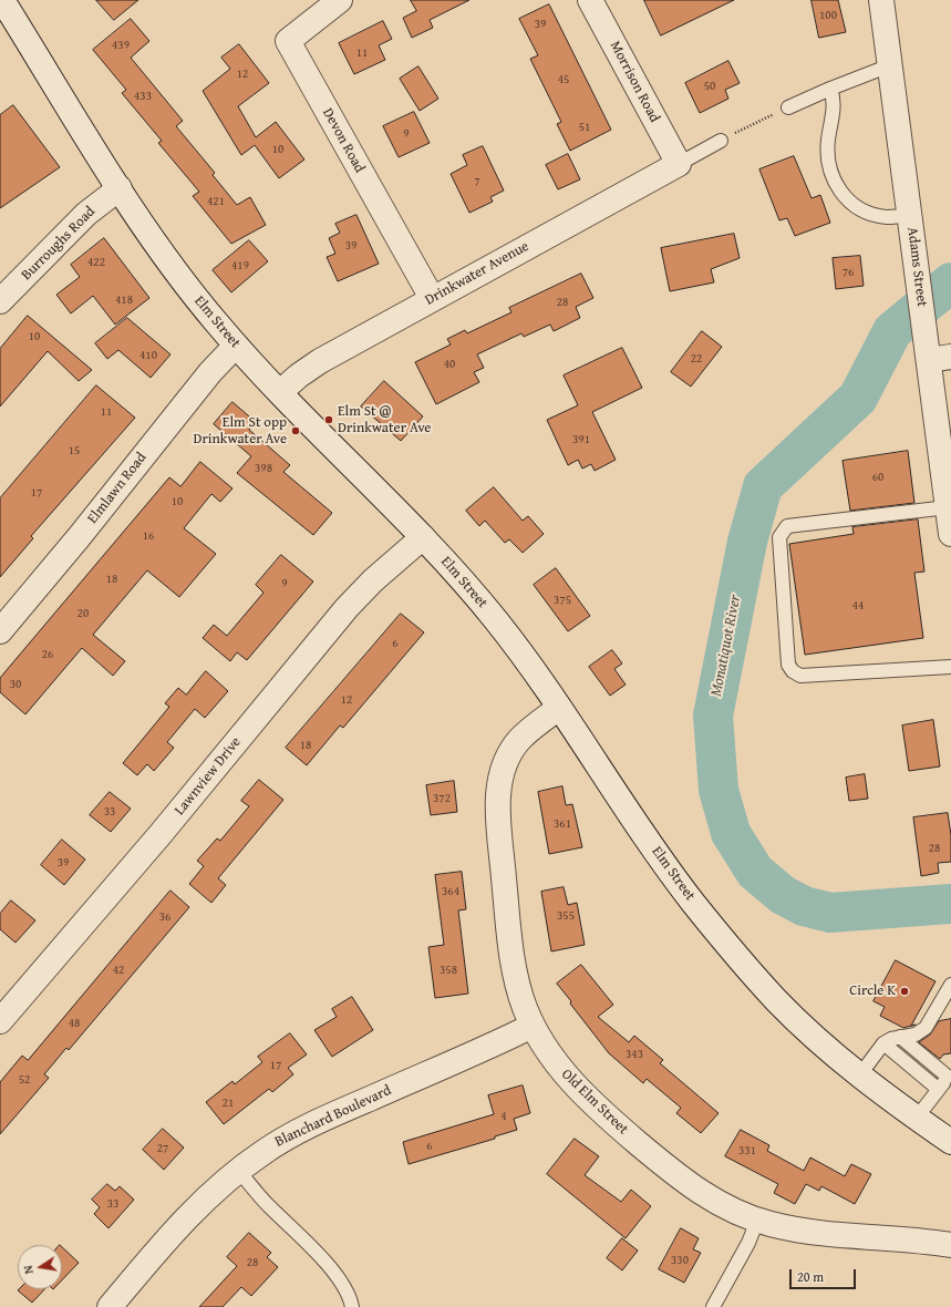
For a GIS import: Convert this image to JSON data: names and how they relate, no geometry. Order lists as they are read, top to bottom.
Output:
{
  "streets": {
    "street": [
      "Morrison Road",
      "Devon Road",
      "Burroughs Road",
      "Adams Street",
      "Drinkwater Avenue",
      "Elm Street",
      "Elmlawn Road",
      "Lawnview Drive",
      "Old Elm Street",
      "Blanchard Boulevard"
    ]
  },
  "crossings": [
    ["Morrison Road", "Drinkwater Avenue"],
    ["Devon Road", "Drinkwater Avenue"],
    ["Burroughs Road", "Elm Street"],
    ["Drinkwater Avenue", "Elm Street"],
    ["Elm Street", "Elmlawn Road"],
    ["Elm Street", "Lawnview Drive"],
    ["Elm Street", "Old Elm Street"],
    ["Old Elm Street", "Blanchard Boulevard"]
  ],
  "water": ["Monatiquot River"],
  "places": ["Elm St @ Drinkwater Ave", "Elm St opp Drinkwater Ave", "Circle K"],
  "house_numbers": [
    "100",
    "39",
    "439",
    "11",
    "12",
    "45",
    "50",
    "433",
    "51",
    "9",
    "10",
    "7",
    "421",
    "39",
    "422",
    "419",
    "76",
    "418",
    "28",
    "10",
    "410",
    "22",
    "40",
    "11",
    "391",
    "15",
    "398",
    "60",
    "17",
    "10",
    "16",
    "18",
    "9",
    "375",
    "44",
    "20",
    "6",
    "26",
    "30",
    "12",
    "18",
    "372",
    "33",
    "361",
    "28",
    "39",
    "364",
    "355",
    "36",
    "42",
    "358",
    "48",
    "343",
    "17",
    "52",
    "21",
    "4",
    "6",
    "27",
    "331",
    "33",
    "330",
    "28"
  ],
  "scale_bar": "20 m",
  "north": "left"
}
